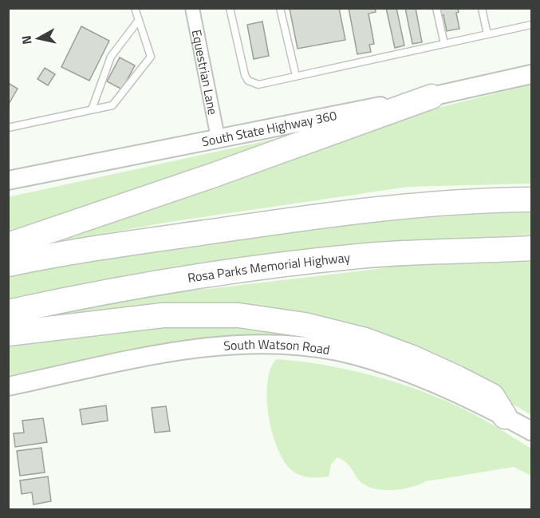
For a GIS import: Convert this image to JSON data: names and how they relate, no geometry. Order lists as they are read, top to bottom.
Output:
{
  "streets": {
    "highway": ["Rosa Parks Memorial Highway"],
    "main road": ["South State Highway 360", "South Watson Road"],
    "street": ["Equestrian Lane"]
  },
  "crossings": [
    ["Equestrian Lane", "South State Highway 360"]
  ],
  "north": "left"
}
